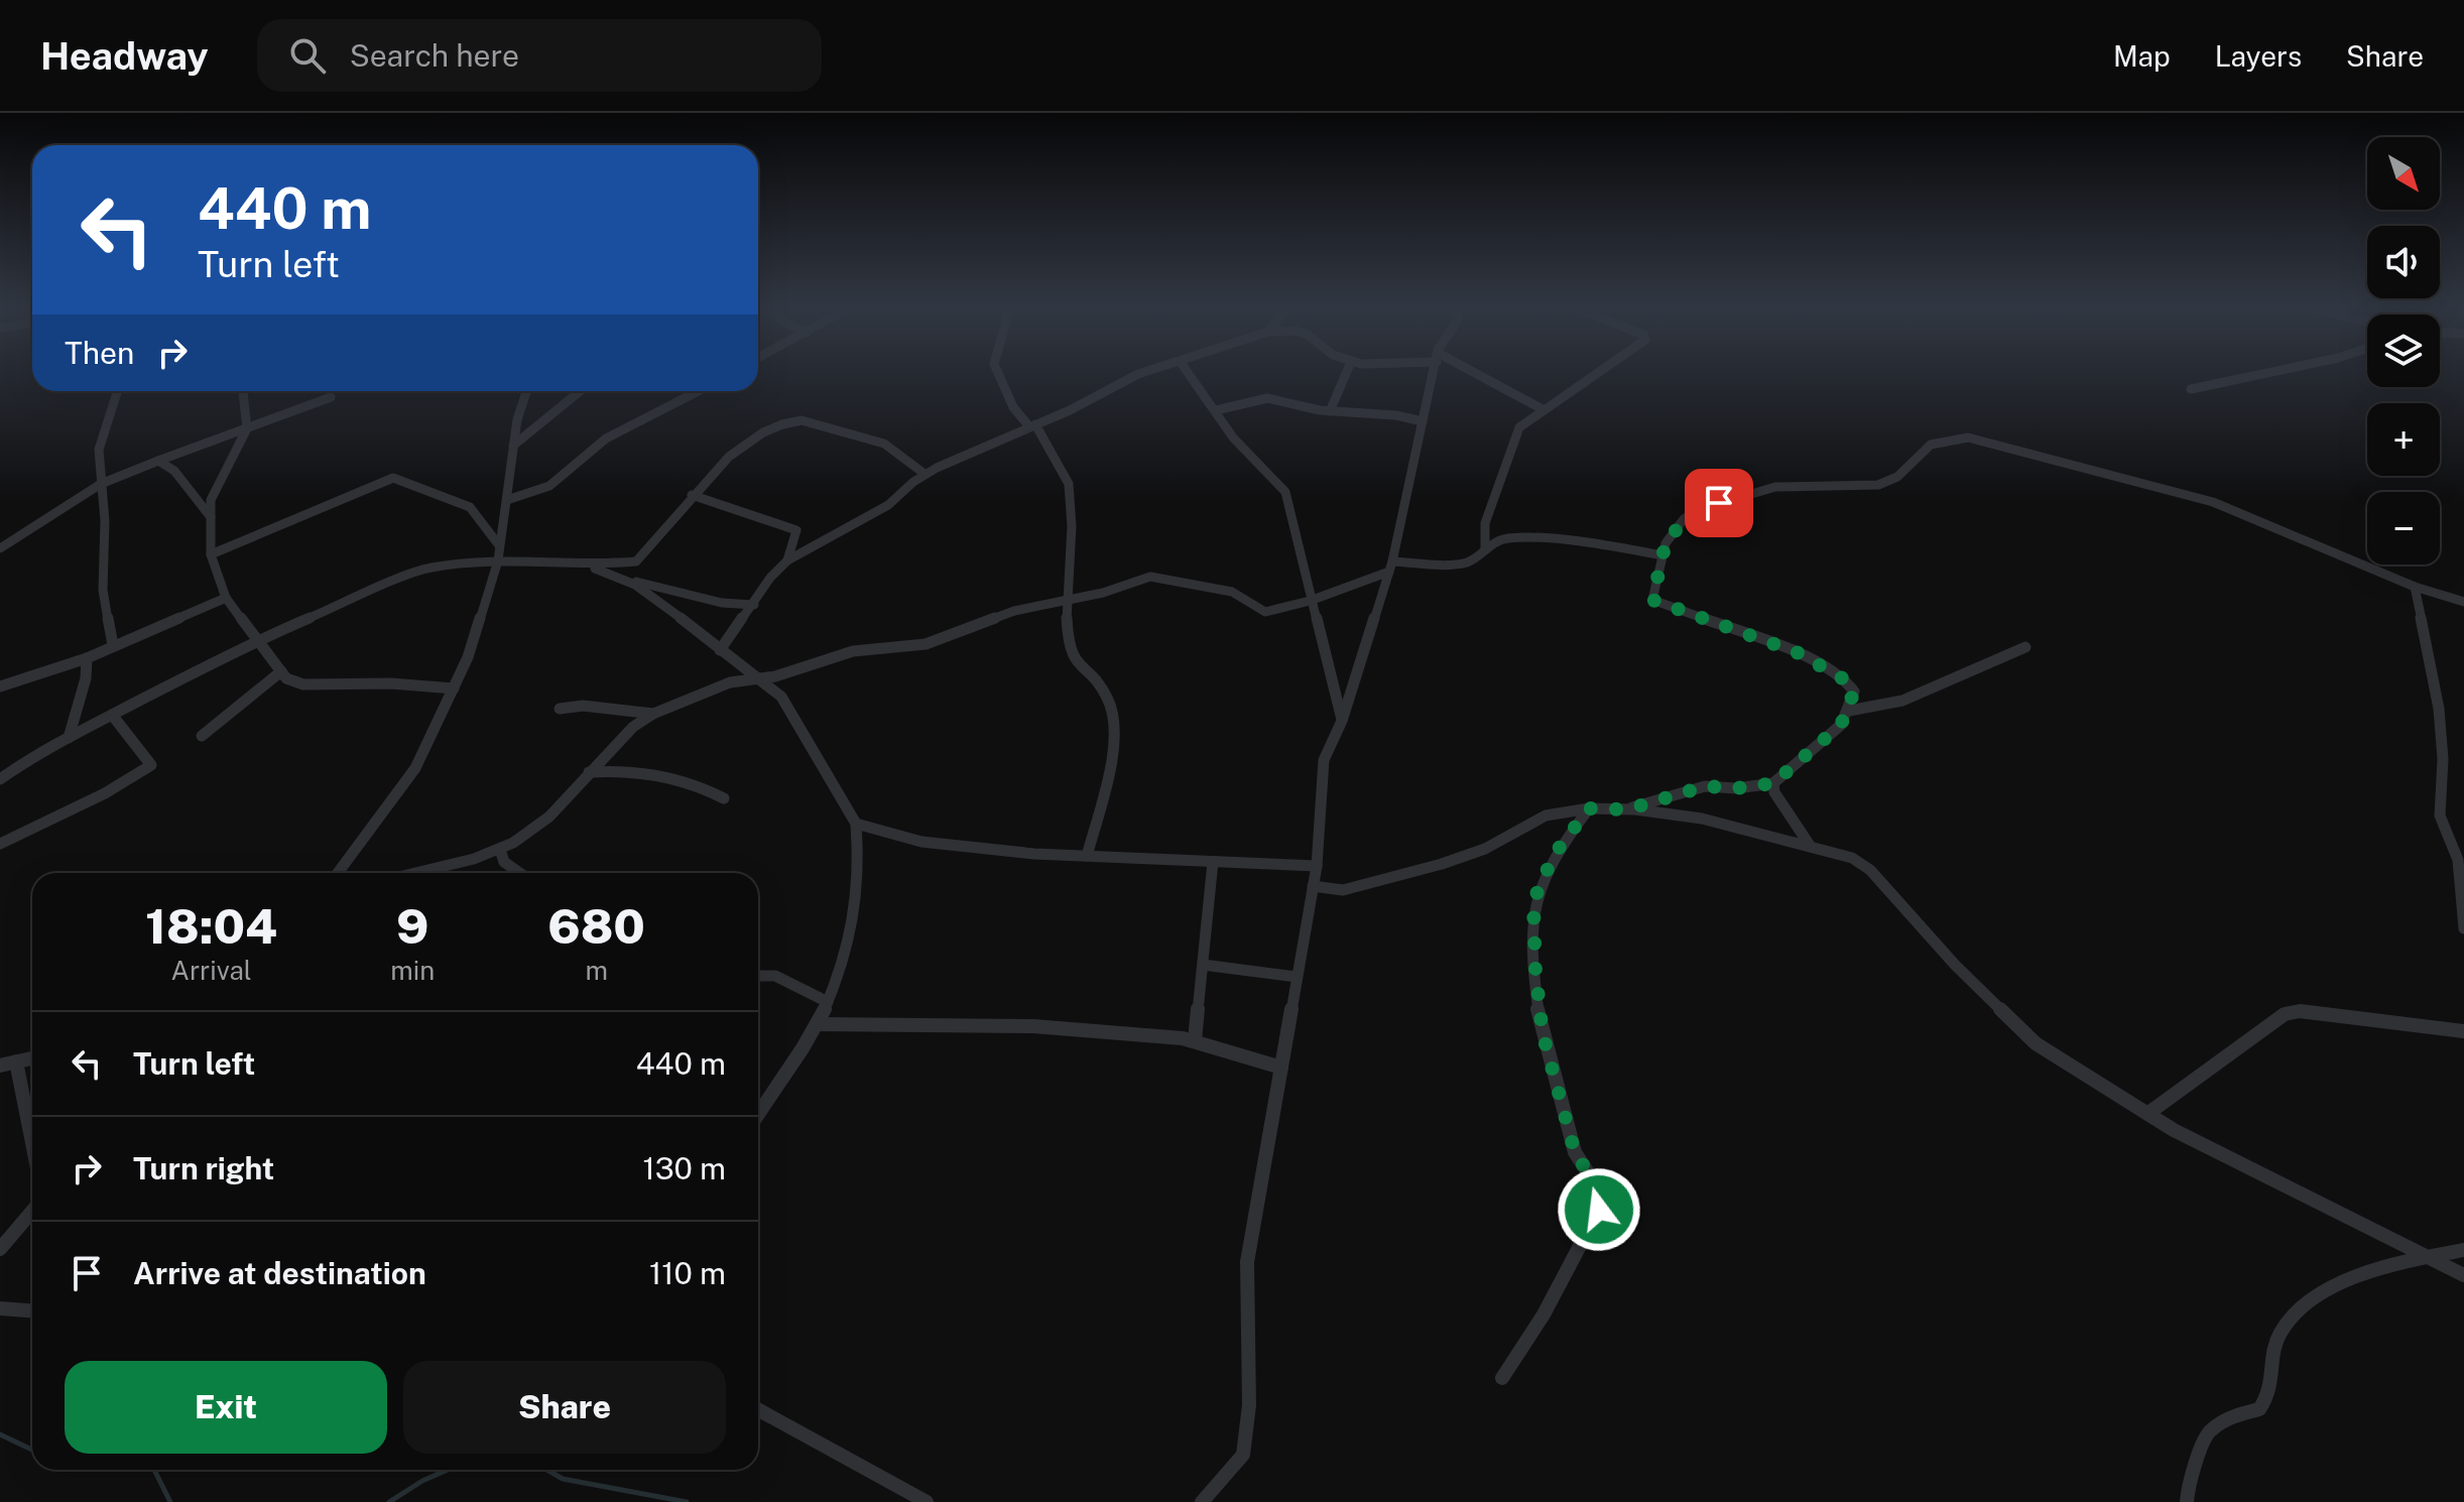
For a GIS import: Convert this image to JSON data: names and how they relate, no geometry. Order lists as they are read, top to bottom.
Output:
{
  "north": "bottom right",
  "page": {
    "header": "Headway",
    "search": "Search here",
    "nav": ["Map", "Layers", "Share"],
    "map_buttons": ["+", "−"],
    "turn": ["440 m", "Turn left"],
    "then": "Then",
    "eta": [
      "18:04",
      "Arrival",
      "9",
      "min",
      "680",
      "m"
    ],
    "list": [
      {
        "name": "Turn left",
        "value": "440 m"
      },
      {
        "name": "Turn right",
        "value": "130 m"
      },
      {
        "name": "Arrive at destination",
        "value": "110 m"
      }
    ],
    "buttons": ["Exit", "Share"]
  }
}
